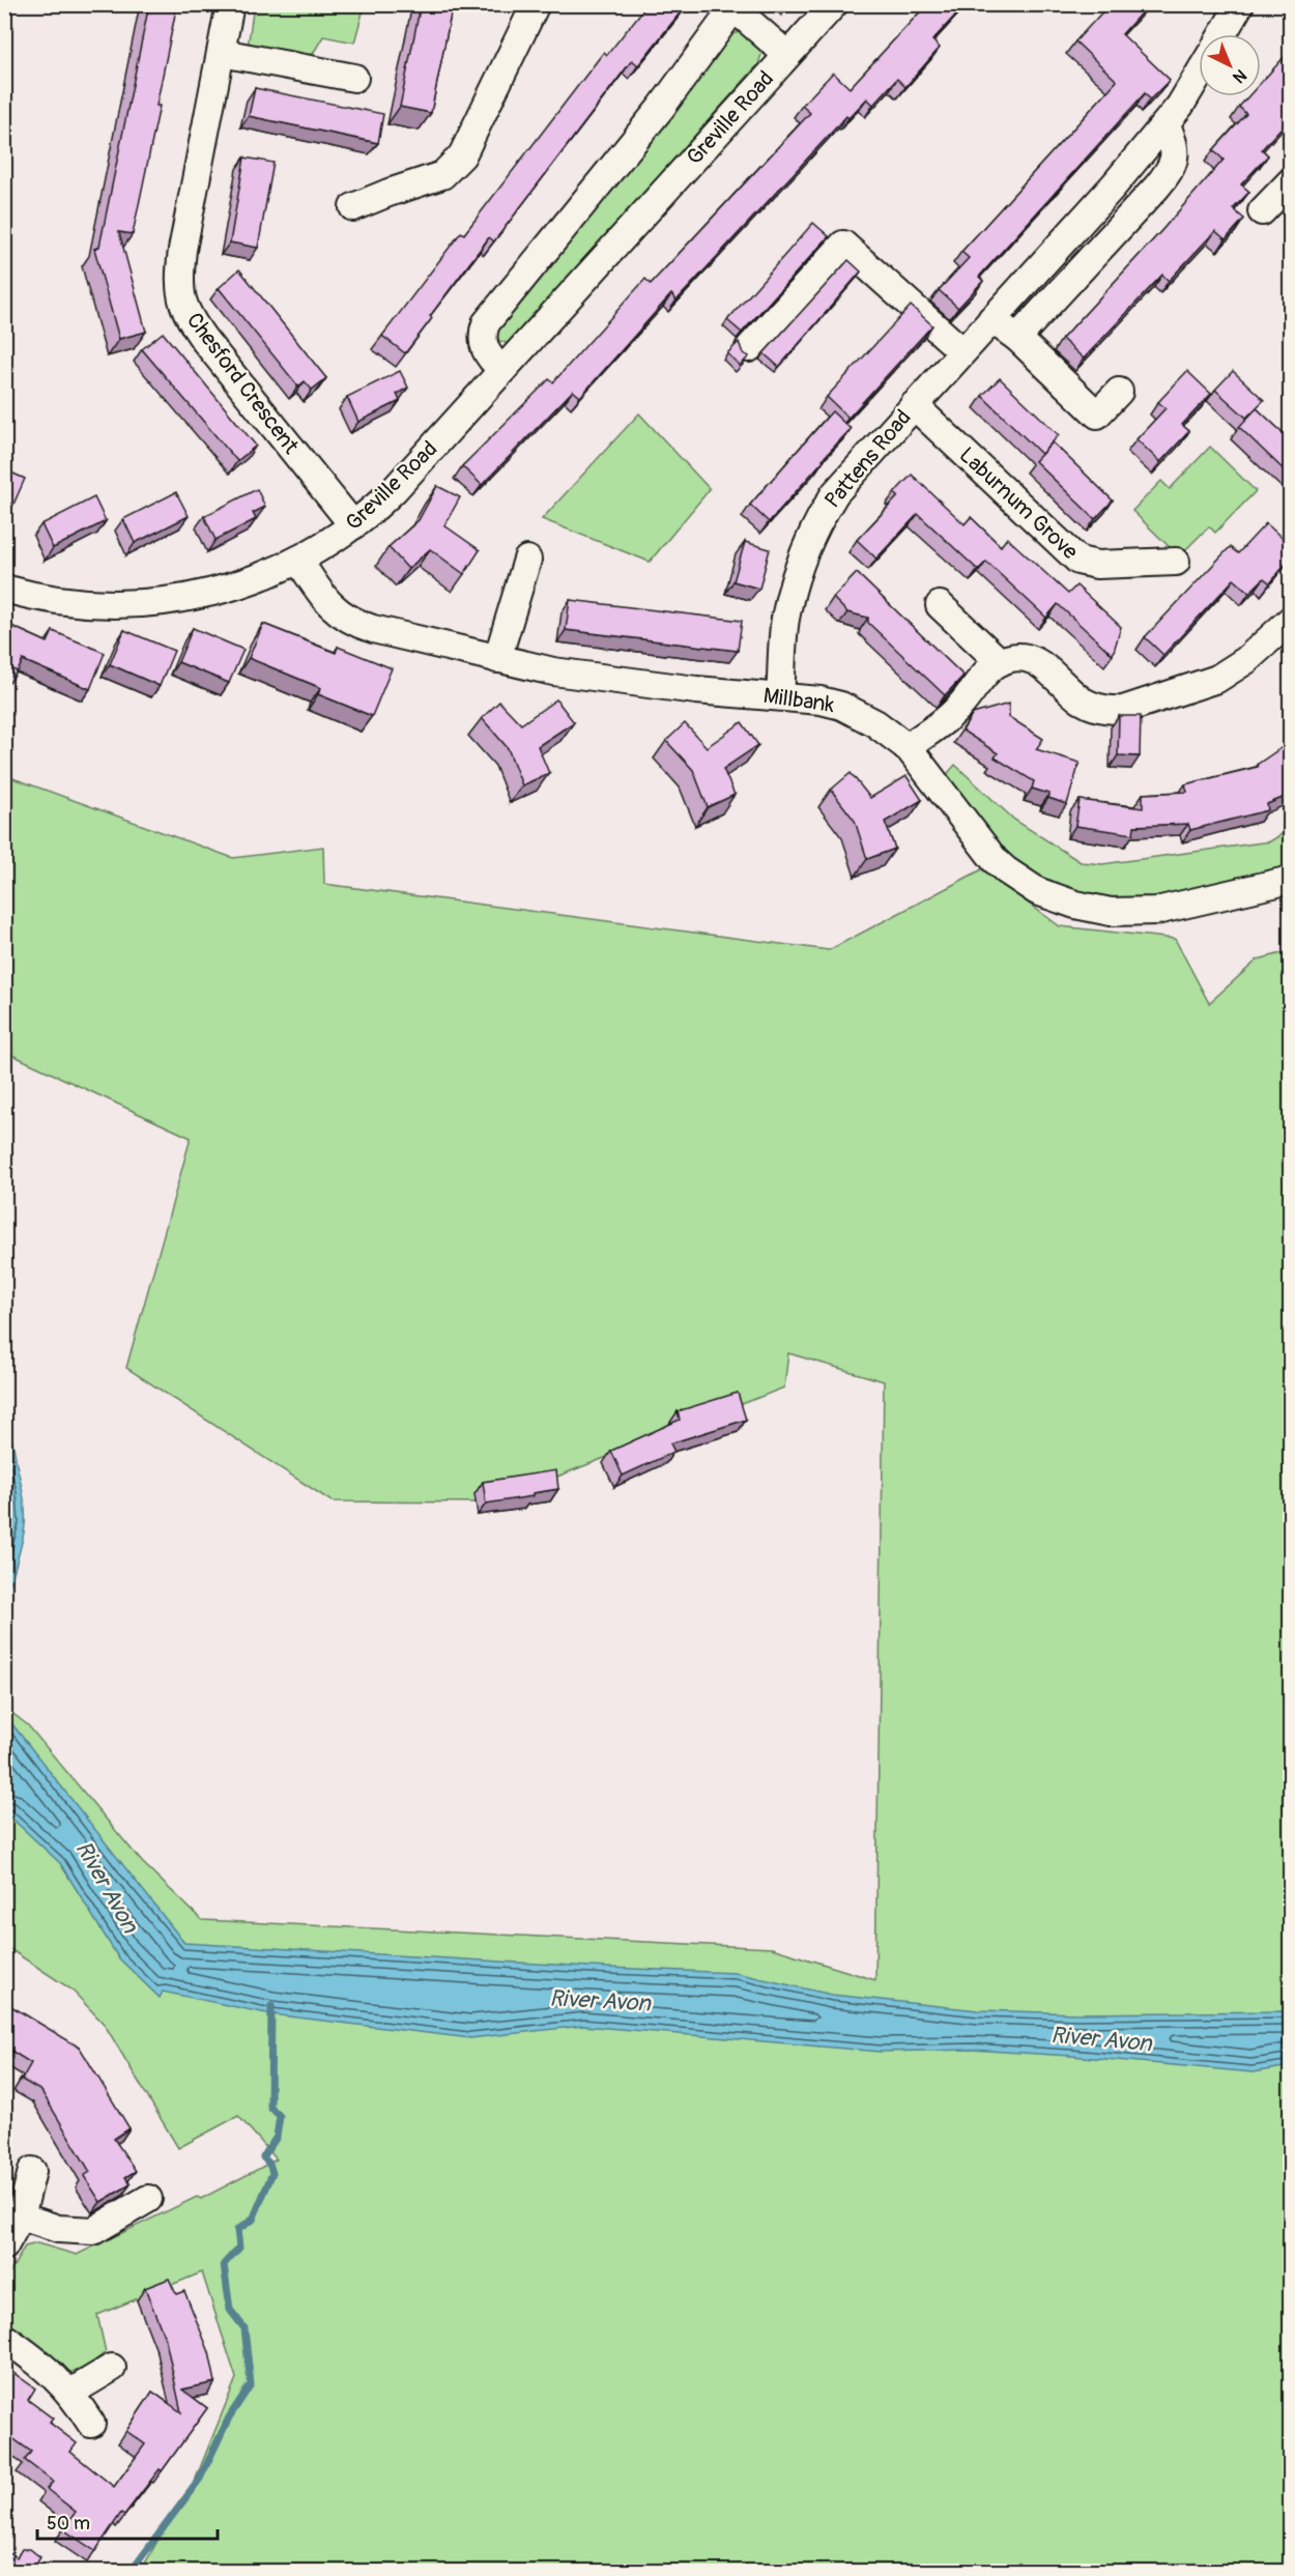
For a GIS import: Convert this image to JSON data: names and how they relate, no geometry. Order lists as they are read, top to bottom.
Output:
{
  "streets": {
    "street": [
      "Greville Road",
      "Chesford Crescent",
      "Pattens Road",
      "Laburnum Grove",
      "Millbank"
    ]
  },
  "crossings": [
    ["Greville Road", "Chesford Crescent"],
    ["Greville Road", "Millbank"],
    ["Pattens Road", "Laburnum Grove"],
    ["Pattens Road", "Millbank"]
  ],
  "water": ["River Avon"],
  "scale_bar": "50 m",
  "north": "bottom right"
}
